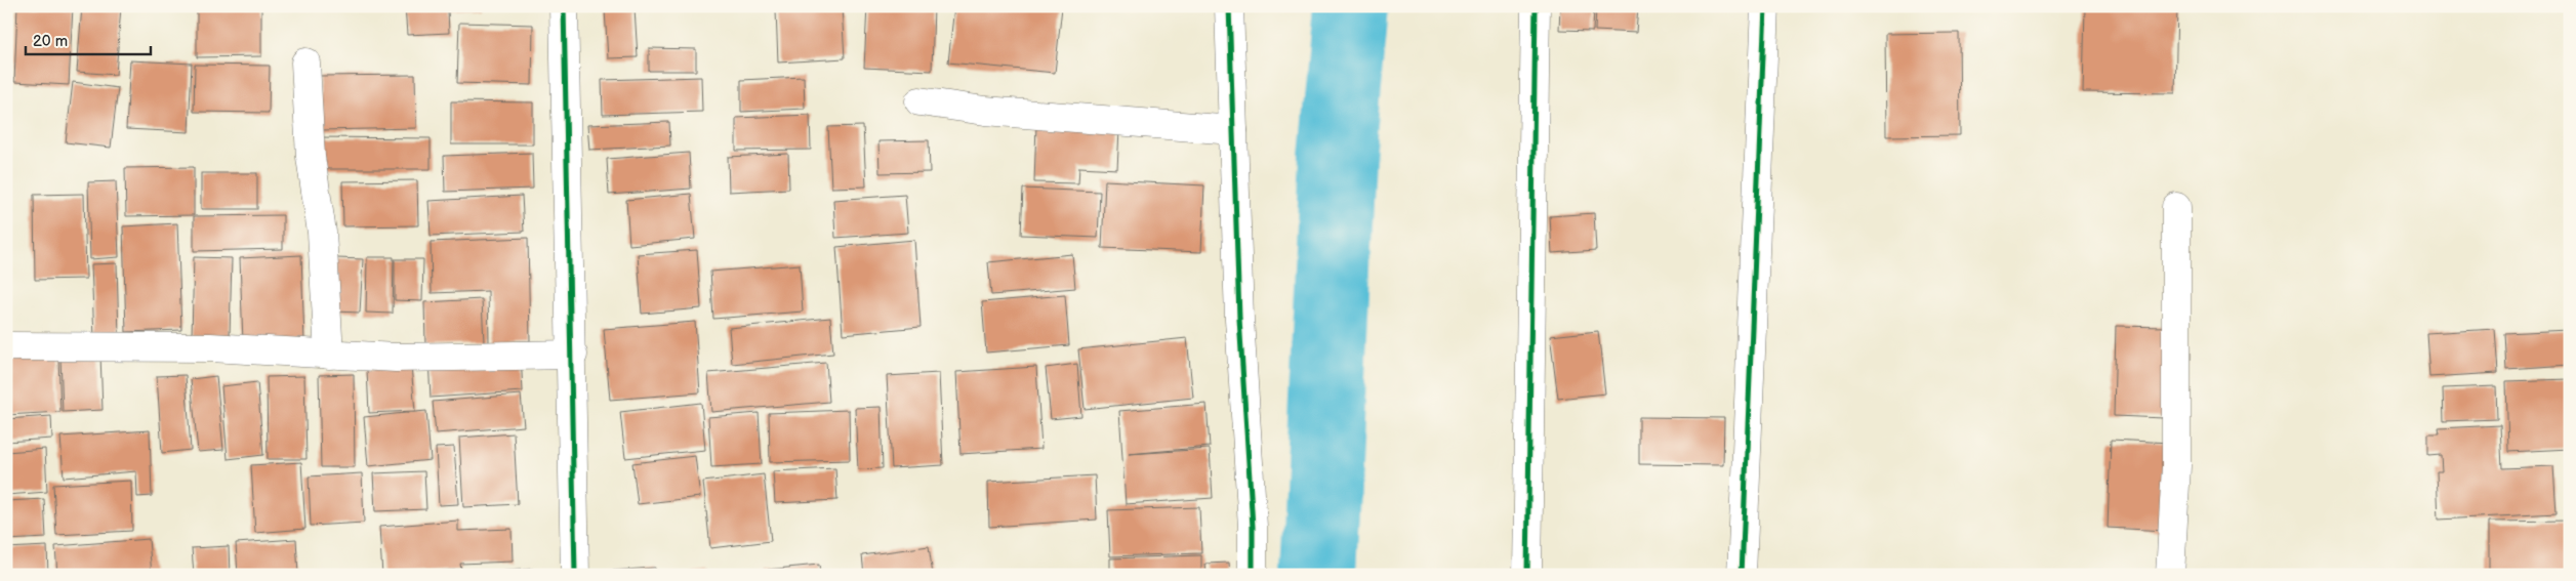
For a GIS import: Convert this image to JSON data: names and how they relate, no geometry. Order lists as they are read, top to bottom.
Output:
{
  "scale_bar": "20 m"
}
